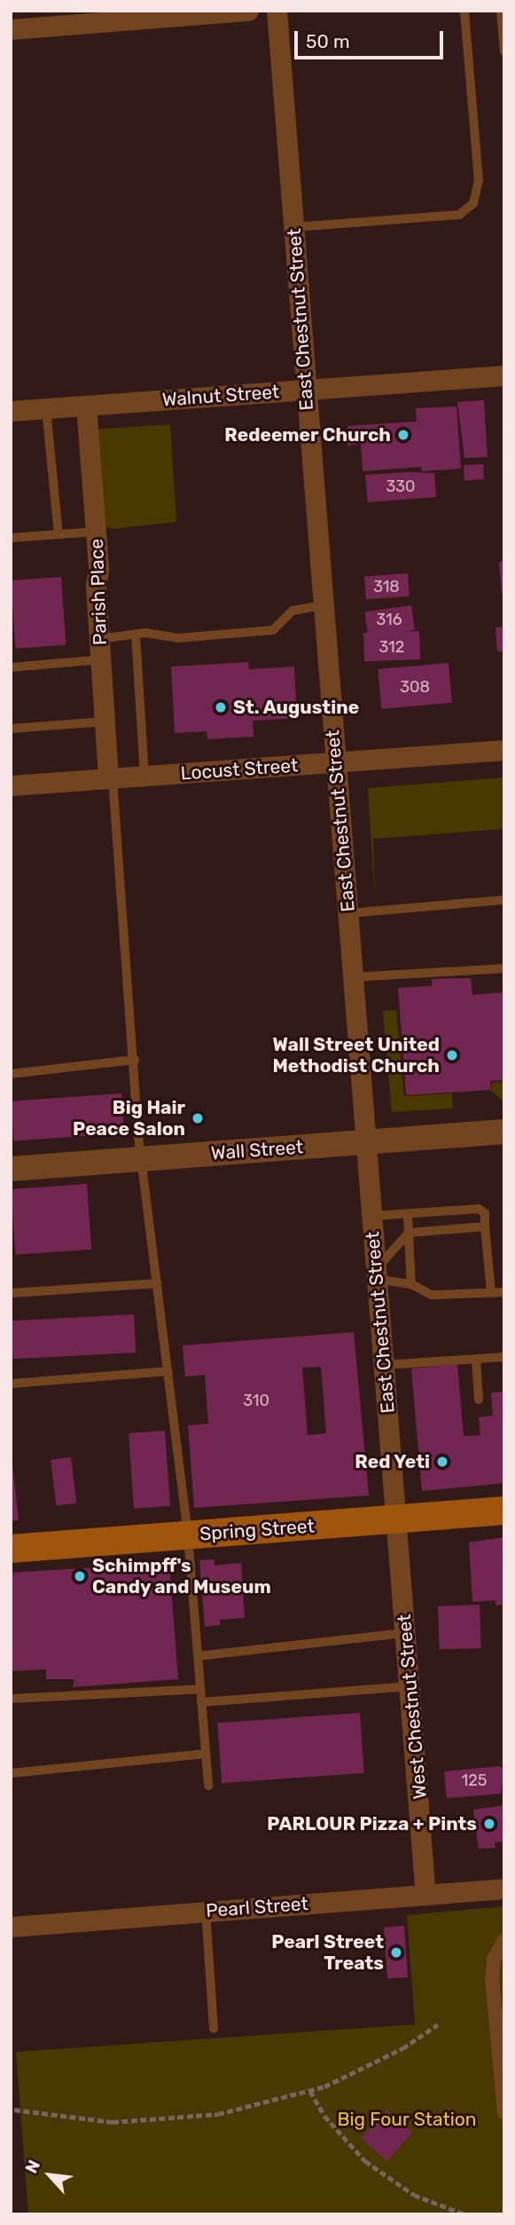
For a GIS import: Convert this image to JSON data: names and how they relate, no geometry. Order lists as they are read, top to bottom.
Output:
{
  "streets": {
    "main road": ["Spring Street"],
    "street": [
      "East Chestnut Street",
      "Walnut Street",
      "Parish Place",
      "Locust Street",
      "Wall Street",
      "West Chestnut Street",
      "Pearl Street"
    ]
  },
  "crossings": [
    ["East Chestnut Street", "Walnut Street"],
    ["East Chestnut Street", "Locust Street"],
    ["East Chestnut Street", "Wall Street"],
    ["East Chestnut Street", "Spring Street"],
    ["East Chestnut Street", "West Chestnut Street"],
    ["Walnut Street", "Parish Place"],
    ["Parish Place", "Locust Street"],
    ["Spring Street", "West Chestnut Street"],
    ["West Chestnut Street", "Pearl Street"]
  ],
  "parks": ["Big Four Station"],
  "places": [
    "Redeemer Church",
    "St. Augustine",
    "Wall Street United Methodist Church",
    "Big Hair Peace Salon",
    "Red Yeti",
    "Schimpff's Candy and Museum",
    "PARLOUR Pizza + Pints",
    "Pearl Street Treats"
  ],
  "house_numbers": [
    "330",
    "318",
    "316",
    "312",
    "308",
    "310",
    "125"
  ],
  "scale_bar": "50 m",
  "north": "top left"
}
